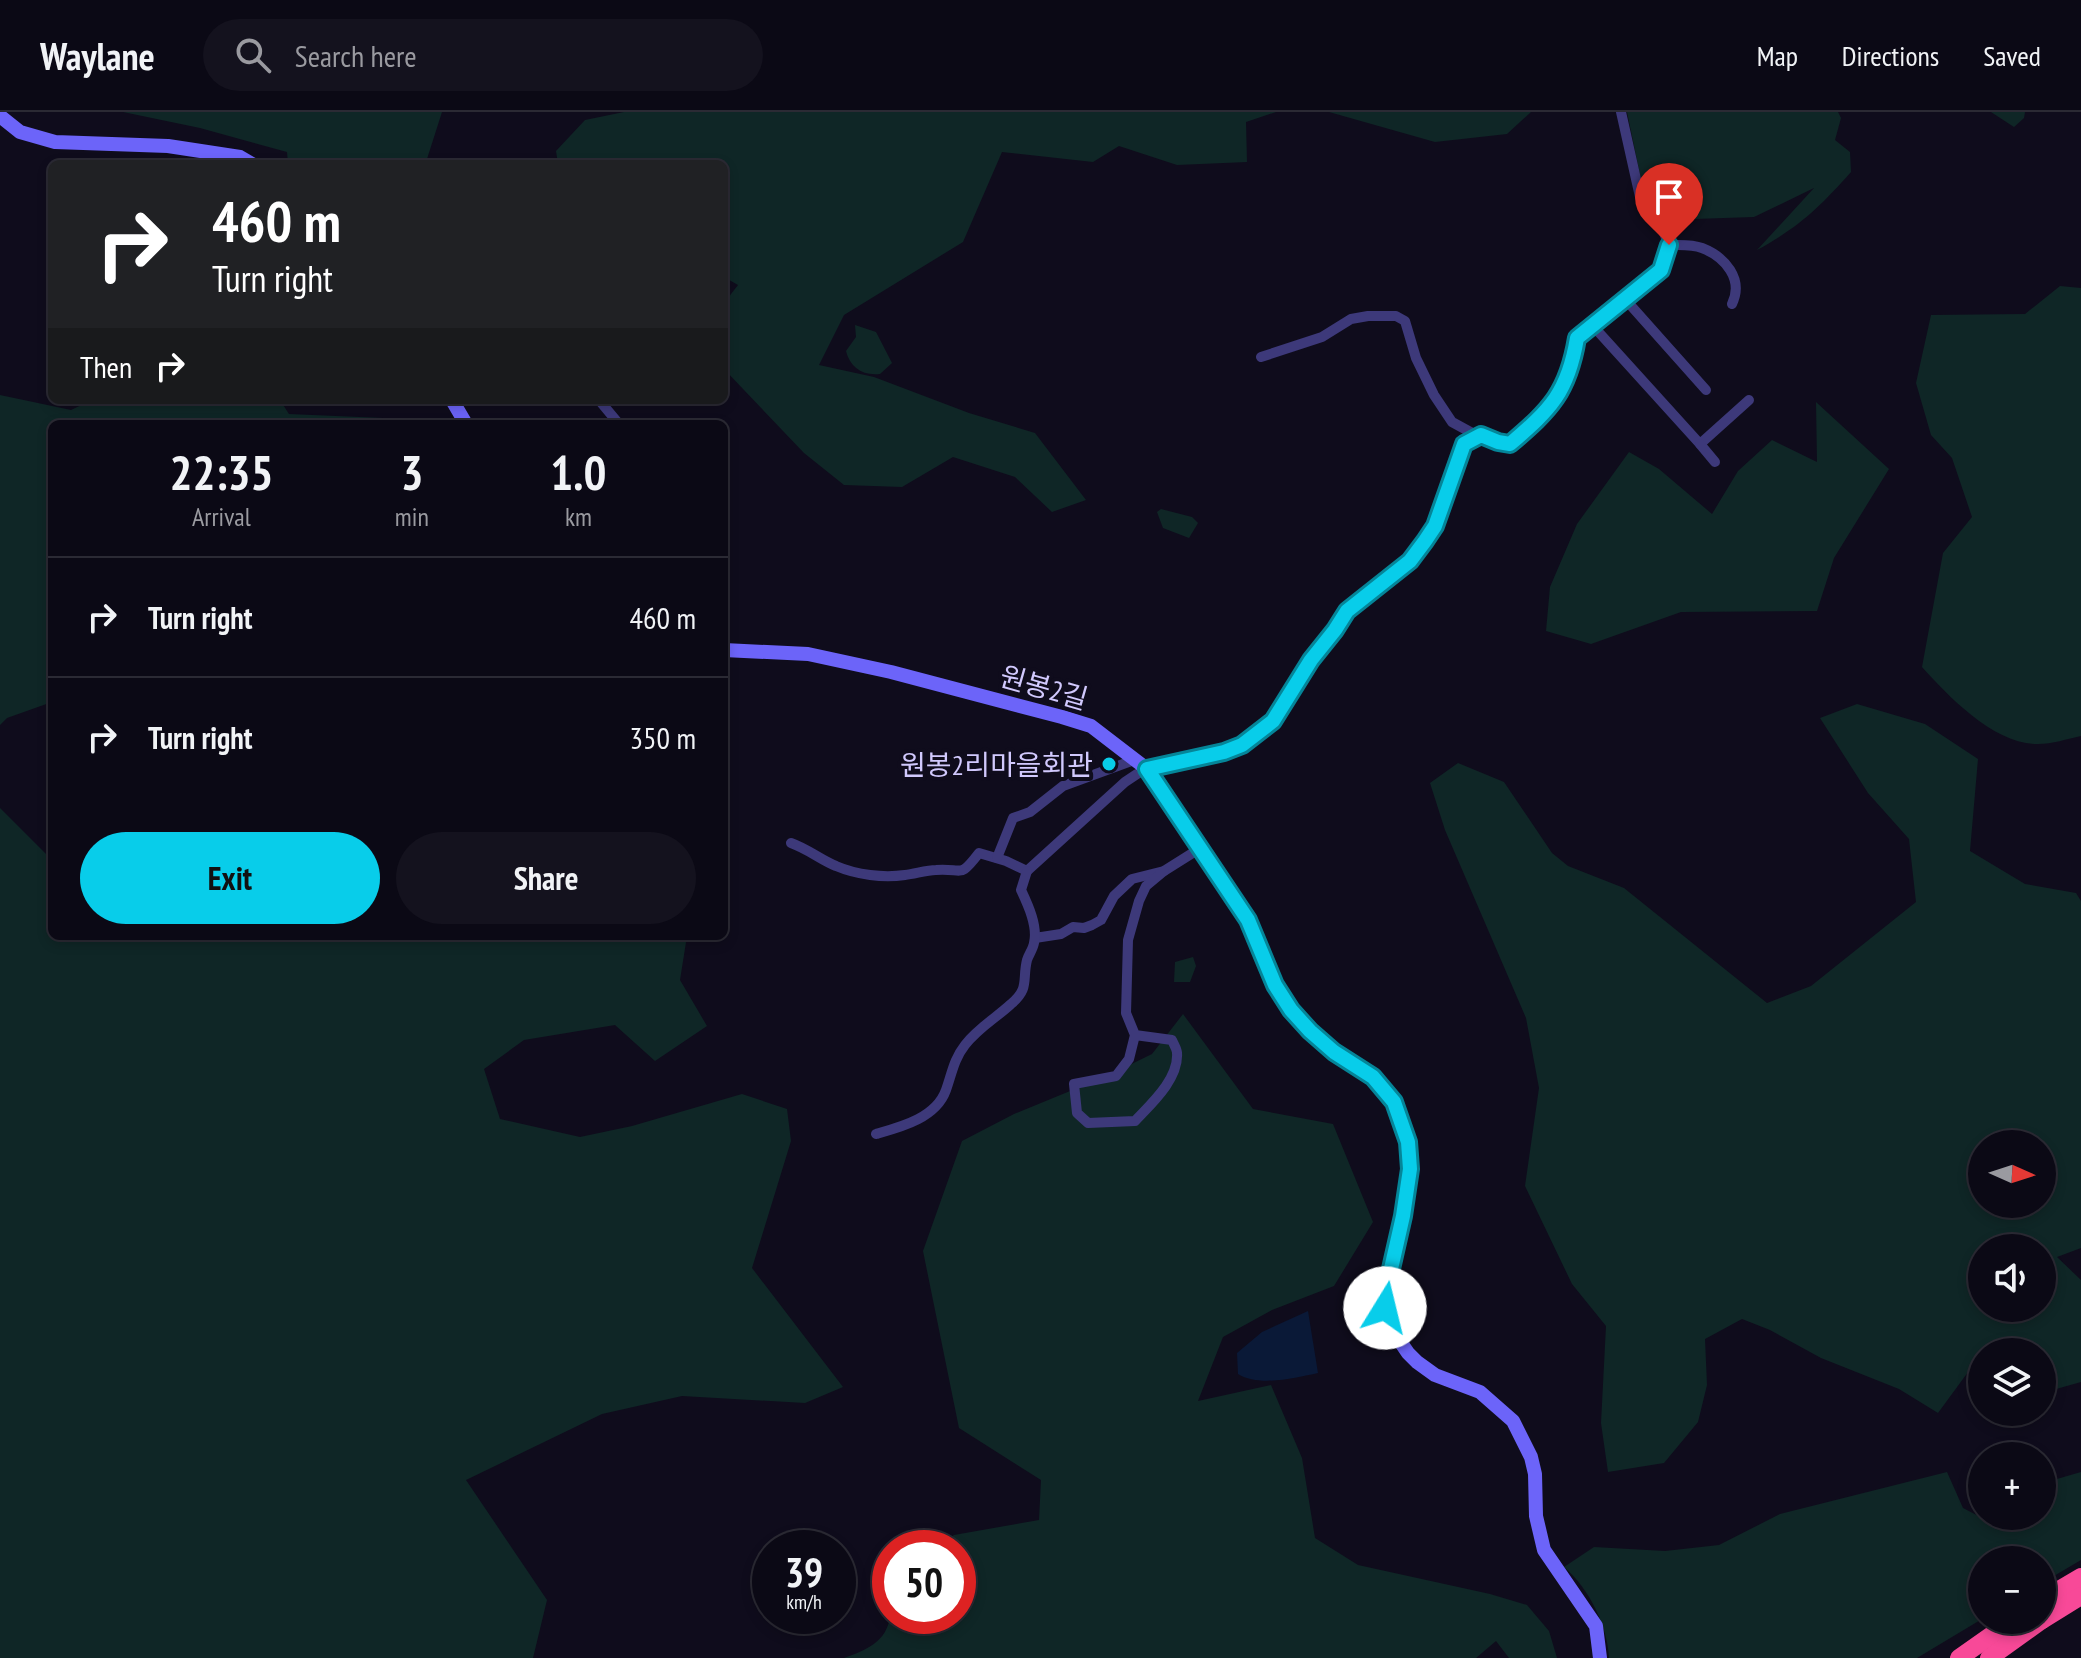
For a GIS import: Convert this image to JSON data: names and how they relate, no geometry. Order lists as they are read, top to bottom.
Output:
{
  "streets": {
    "main road": ["원봉2길"]
  },
  "places": ["원봉2리마을회관"],
  "north": "right",
  "page": {
    "header": "Waylane",
    "search": "Search here",
    "nav": ["Map", "Directions", "Saved"],
    "turn": ["460 m", "Turn right"],
    "then": "Then",
    "eta": [
      "22:35",
      "Arrival",
      "3",
      "min",
      "1.0",
      "km"
    ],
    "list": [
      {
        "name": "Turn right",
        "value": "460 m"
      },
      {
        "name": "Turn right",
        "value": "350 m"
      }
    ],
    "buttons": ["Exit", "Share"],
    "map_buttons": ["+", "−"],
    "speed": "39 km/h",
    "limit": "50"
  }
}
